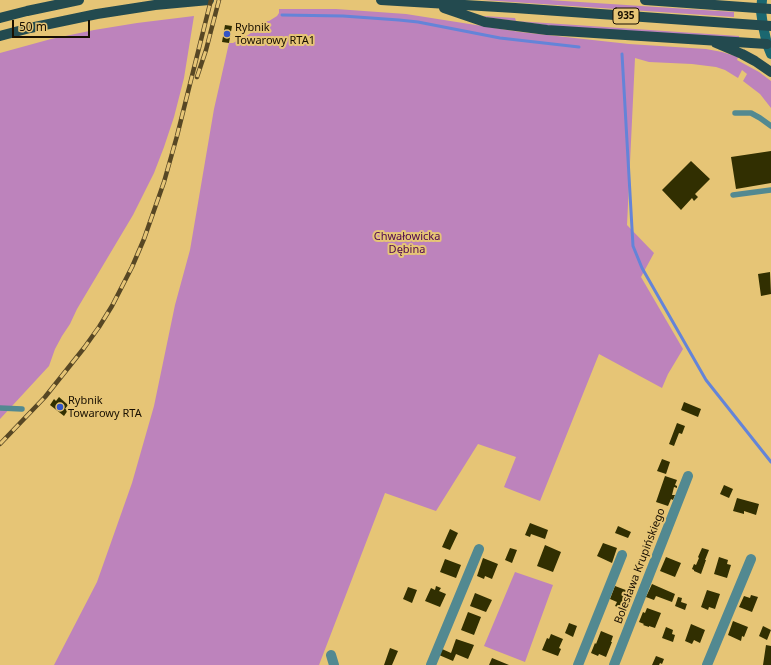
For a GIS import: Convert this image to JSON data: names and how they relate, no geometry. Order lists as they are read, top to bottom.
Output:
{
  "streets": {
    "main road": ["935"],
    "street": ["Bolesława Krupińskiego"]
  },
  "parks": ["Chwałowicka Dębina"],
  "places": ["Rybnik Towarowy RTA1", "Rybnik Towarowy RTA"],
  "scale_bar": "50 m"
}
